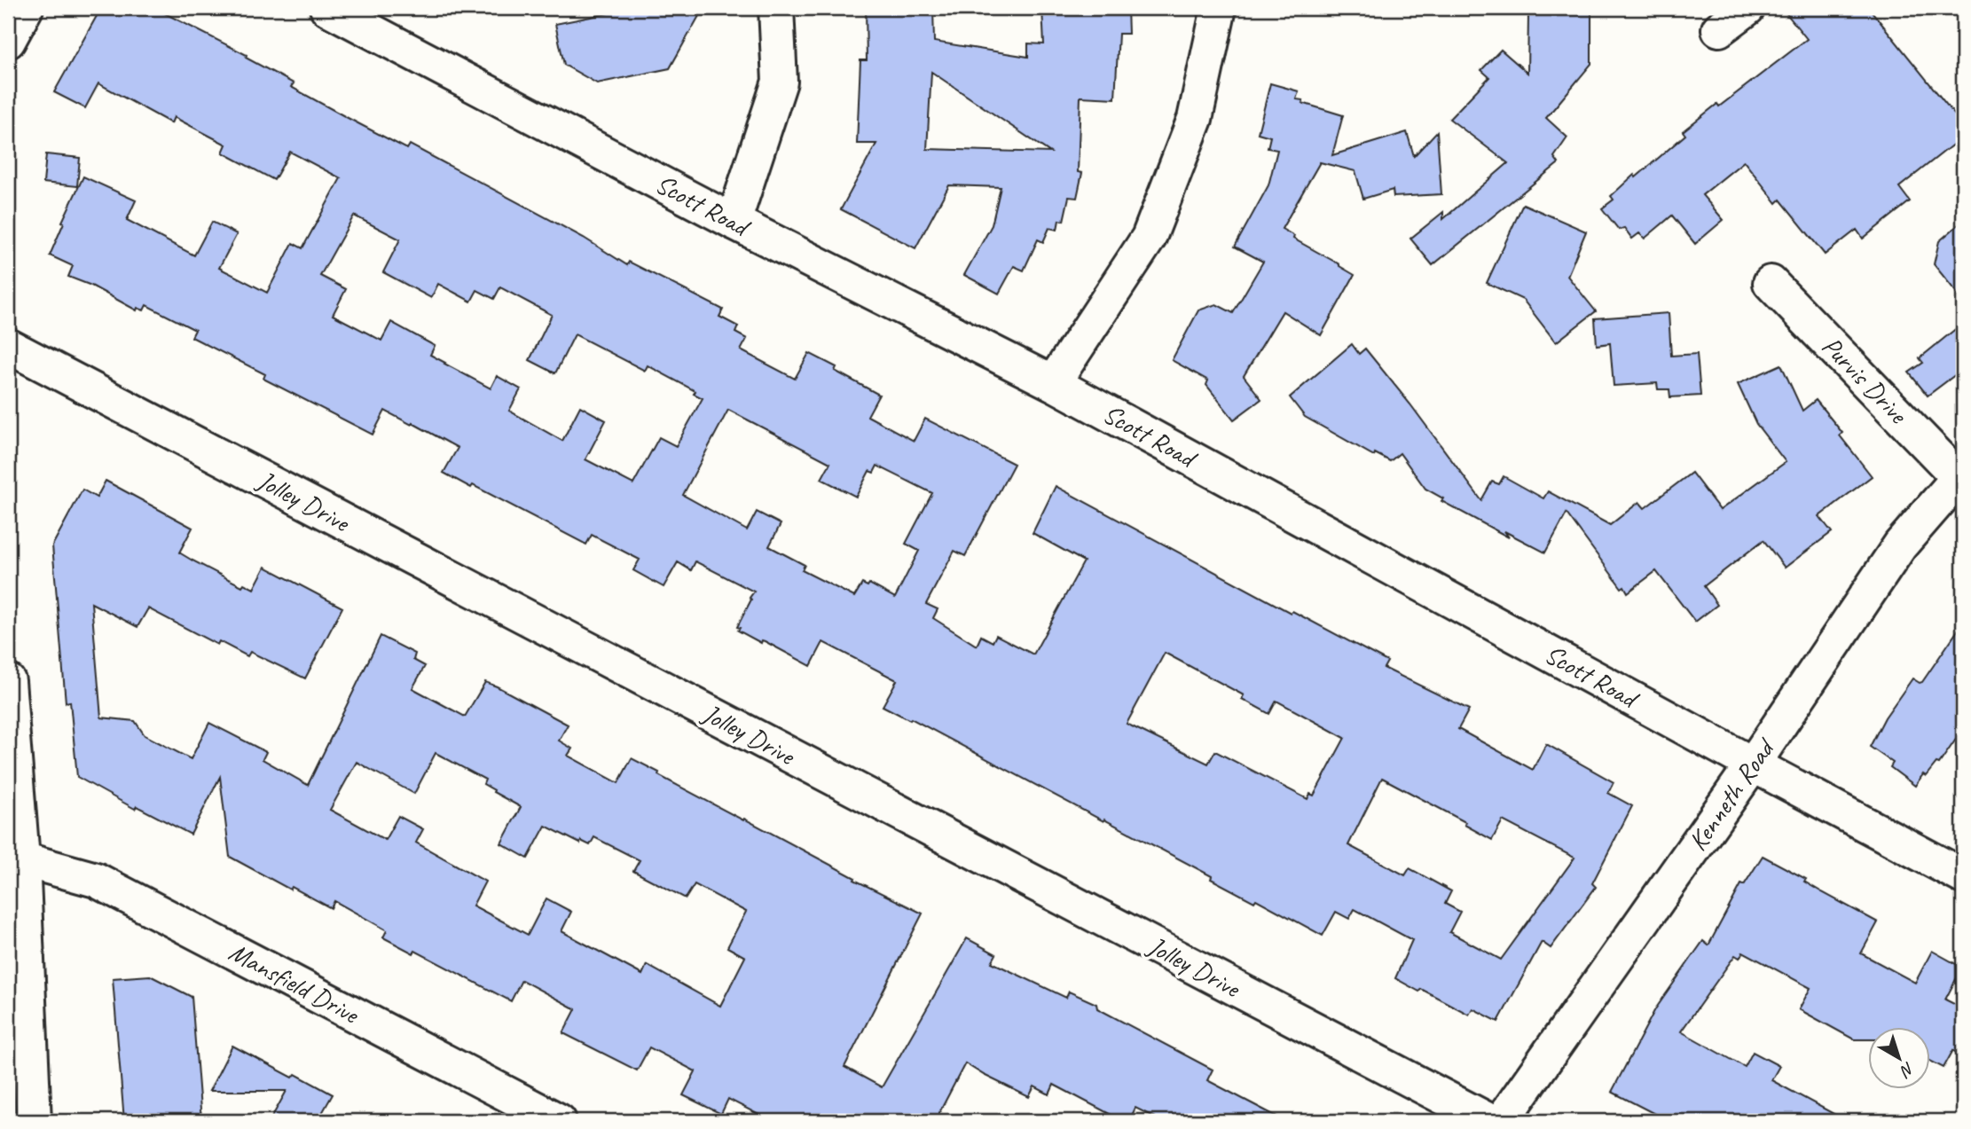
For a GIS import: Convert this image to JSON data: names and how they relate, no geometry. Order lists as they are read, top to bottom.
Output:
{
  "streets": {
    "street": [
      "Scott Road",
      "Purvis Drive",
      "Jolley Drive",
      "Kenneth Road",
      "Mansfield Drive"
    ]
  },
  "crossings": [
    ["Scott Road", "Kenneth Road"],
    ["Purvis Drive", "Kenneth Road"]
  ],
  "north": "bottom right"
}
